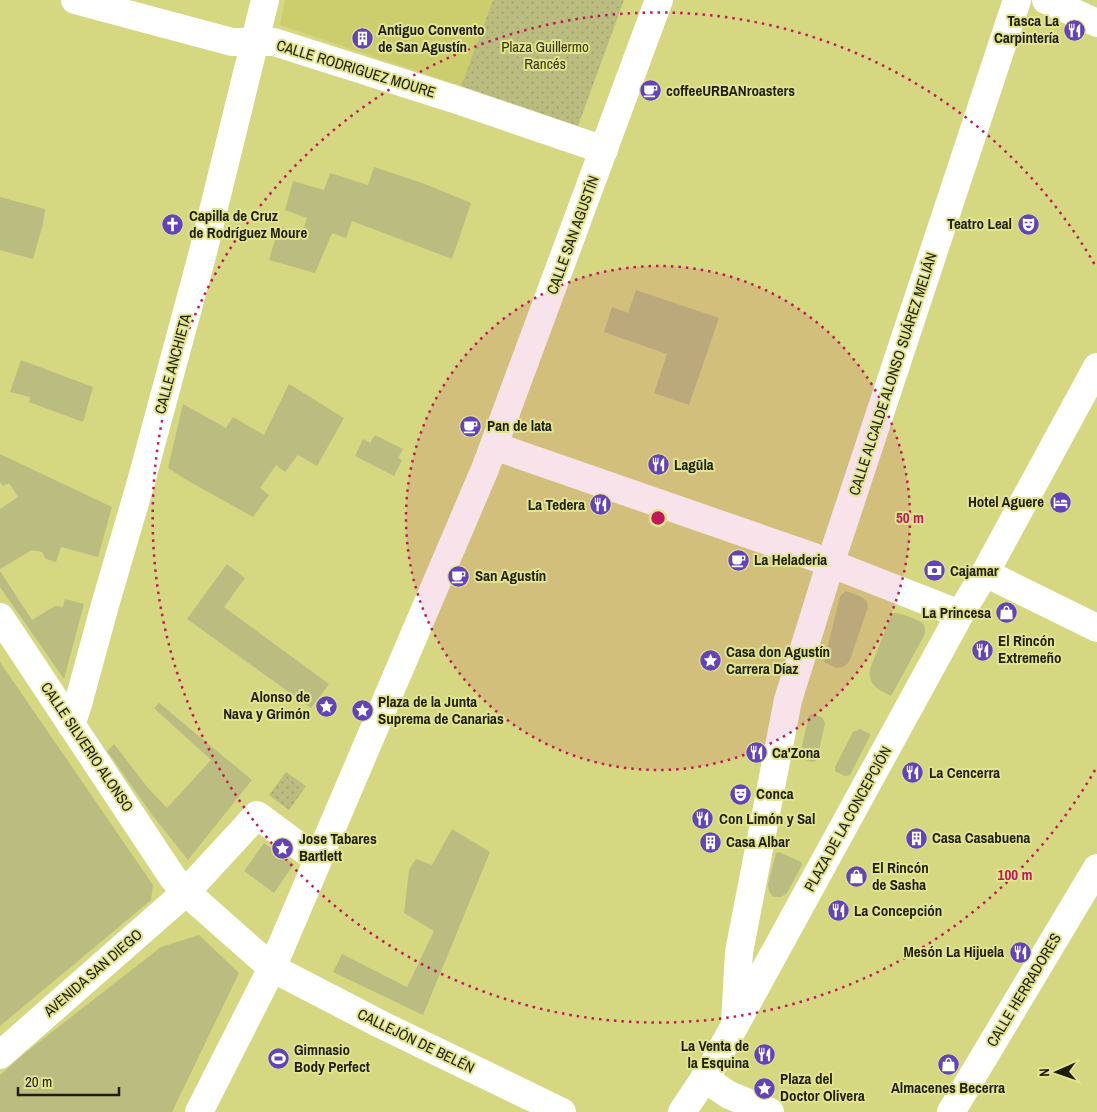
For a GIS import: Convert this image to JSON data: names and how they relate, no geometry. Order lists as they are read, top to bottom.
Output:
{
  "streets": {
    "street": [
      "CALLE RODRIGUEZ MOURE",
      "CALLE SAN AGUSTÍN",
      "CALLE ANCHIETA",
      "CALLE ALCALDE ALONSO SUÁREZ MELIÁN",
      "CALLE SILVERIO ALONSO",
      "PLAZA DE LA CONCEPCIÓN",
      "AVENIDA SAN DIEGO",
      "CALLE HERRADORES",
      "CALLEJÓN DE BELÉN"
    ]
  },
  "crossings": [
    ["CALLE RODRIGUEZ MOURE", "CALLE SAN AGUSTÍN"],
    ["CALLE RODRIGUEZ MOURE", "CALLE ANCHIETA"],
    ["CALLE SAN AGUSTÍN", "CALLE SILVERIO ALONSO"],
    ["CALLE SAN AGUSTÍN", "AVENIDA SAN DIEGO"],
    ["CALLE SAN AGUSTÍN", "CALLEJÓN DE BELÉN"],
    ["CALLE ANCHIETA", "CALLE SILVERIO ALONSO"],
    ["CALLE ALCALDE ALONSO SUÁREZ MELIÁN", "PLAZA DE LA CONCEPCIÓN"],
    ["CALLE SILVERIO ALONSO", "AVENIDA SAN DIEGO"],
    ["CALLE SILVERIO ALONSO", "CALLEJÓN DE BELÉN"]
  ],
  "parks": ["Plaza Guillermo Rancés"],
  "places": {
    "restaurant": [
      "Tasca La Carpintería",
      "Lagūla",
      "La Tedera",
      "El Rincón Extremeño",
      "Ca'Zona",
      "La Cencerra",
      "Con Limón y Sal",
      "La Concepción",
      "Mesón La Hijuela",
      "La Venta de la Esquina"
    ],
    "building": ["Antiguo Convento de San Agustín", "Casa Casabuena", "Casa Albar"],
    "cafe": [
      "coffeeURBANroasters",
      "Pan de lata",
      "La Heladeria",
      "San Agustín"
    ],
    "theatre": ["Teatro Leal", "Conca"],
    "church": ["Capilla de Cruz de Rodríguez Moure"],
    "hotel": ["Hotel Aguere"],
    "bank": ["Cajamar"],
    "shop": ["La Princesa", "El Rincón de Sasha", "Almacenes Becerra"],
    "place": [
      "Casa don Agustín Carrera Díaz",
      "Alonso de Nava y Grimón",
      "Plaza de la Junta Suprema de Canarias",
      "Jose Tabares Bartlett",
      "Plaza del Doctor Olivera"
    ],
    "sports": ["Gimnasio Body Perfect"]
  },
  "scale_bar": "20 m",
  "north": "left",
  "rings": ["50 m", "100 m"]
}
